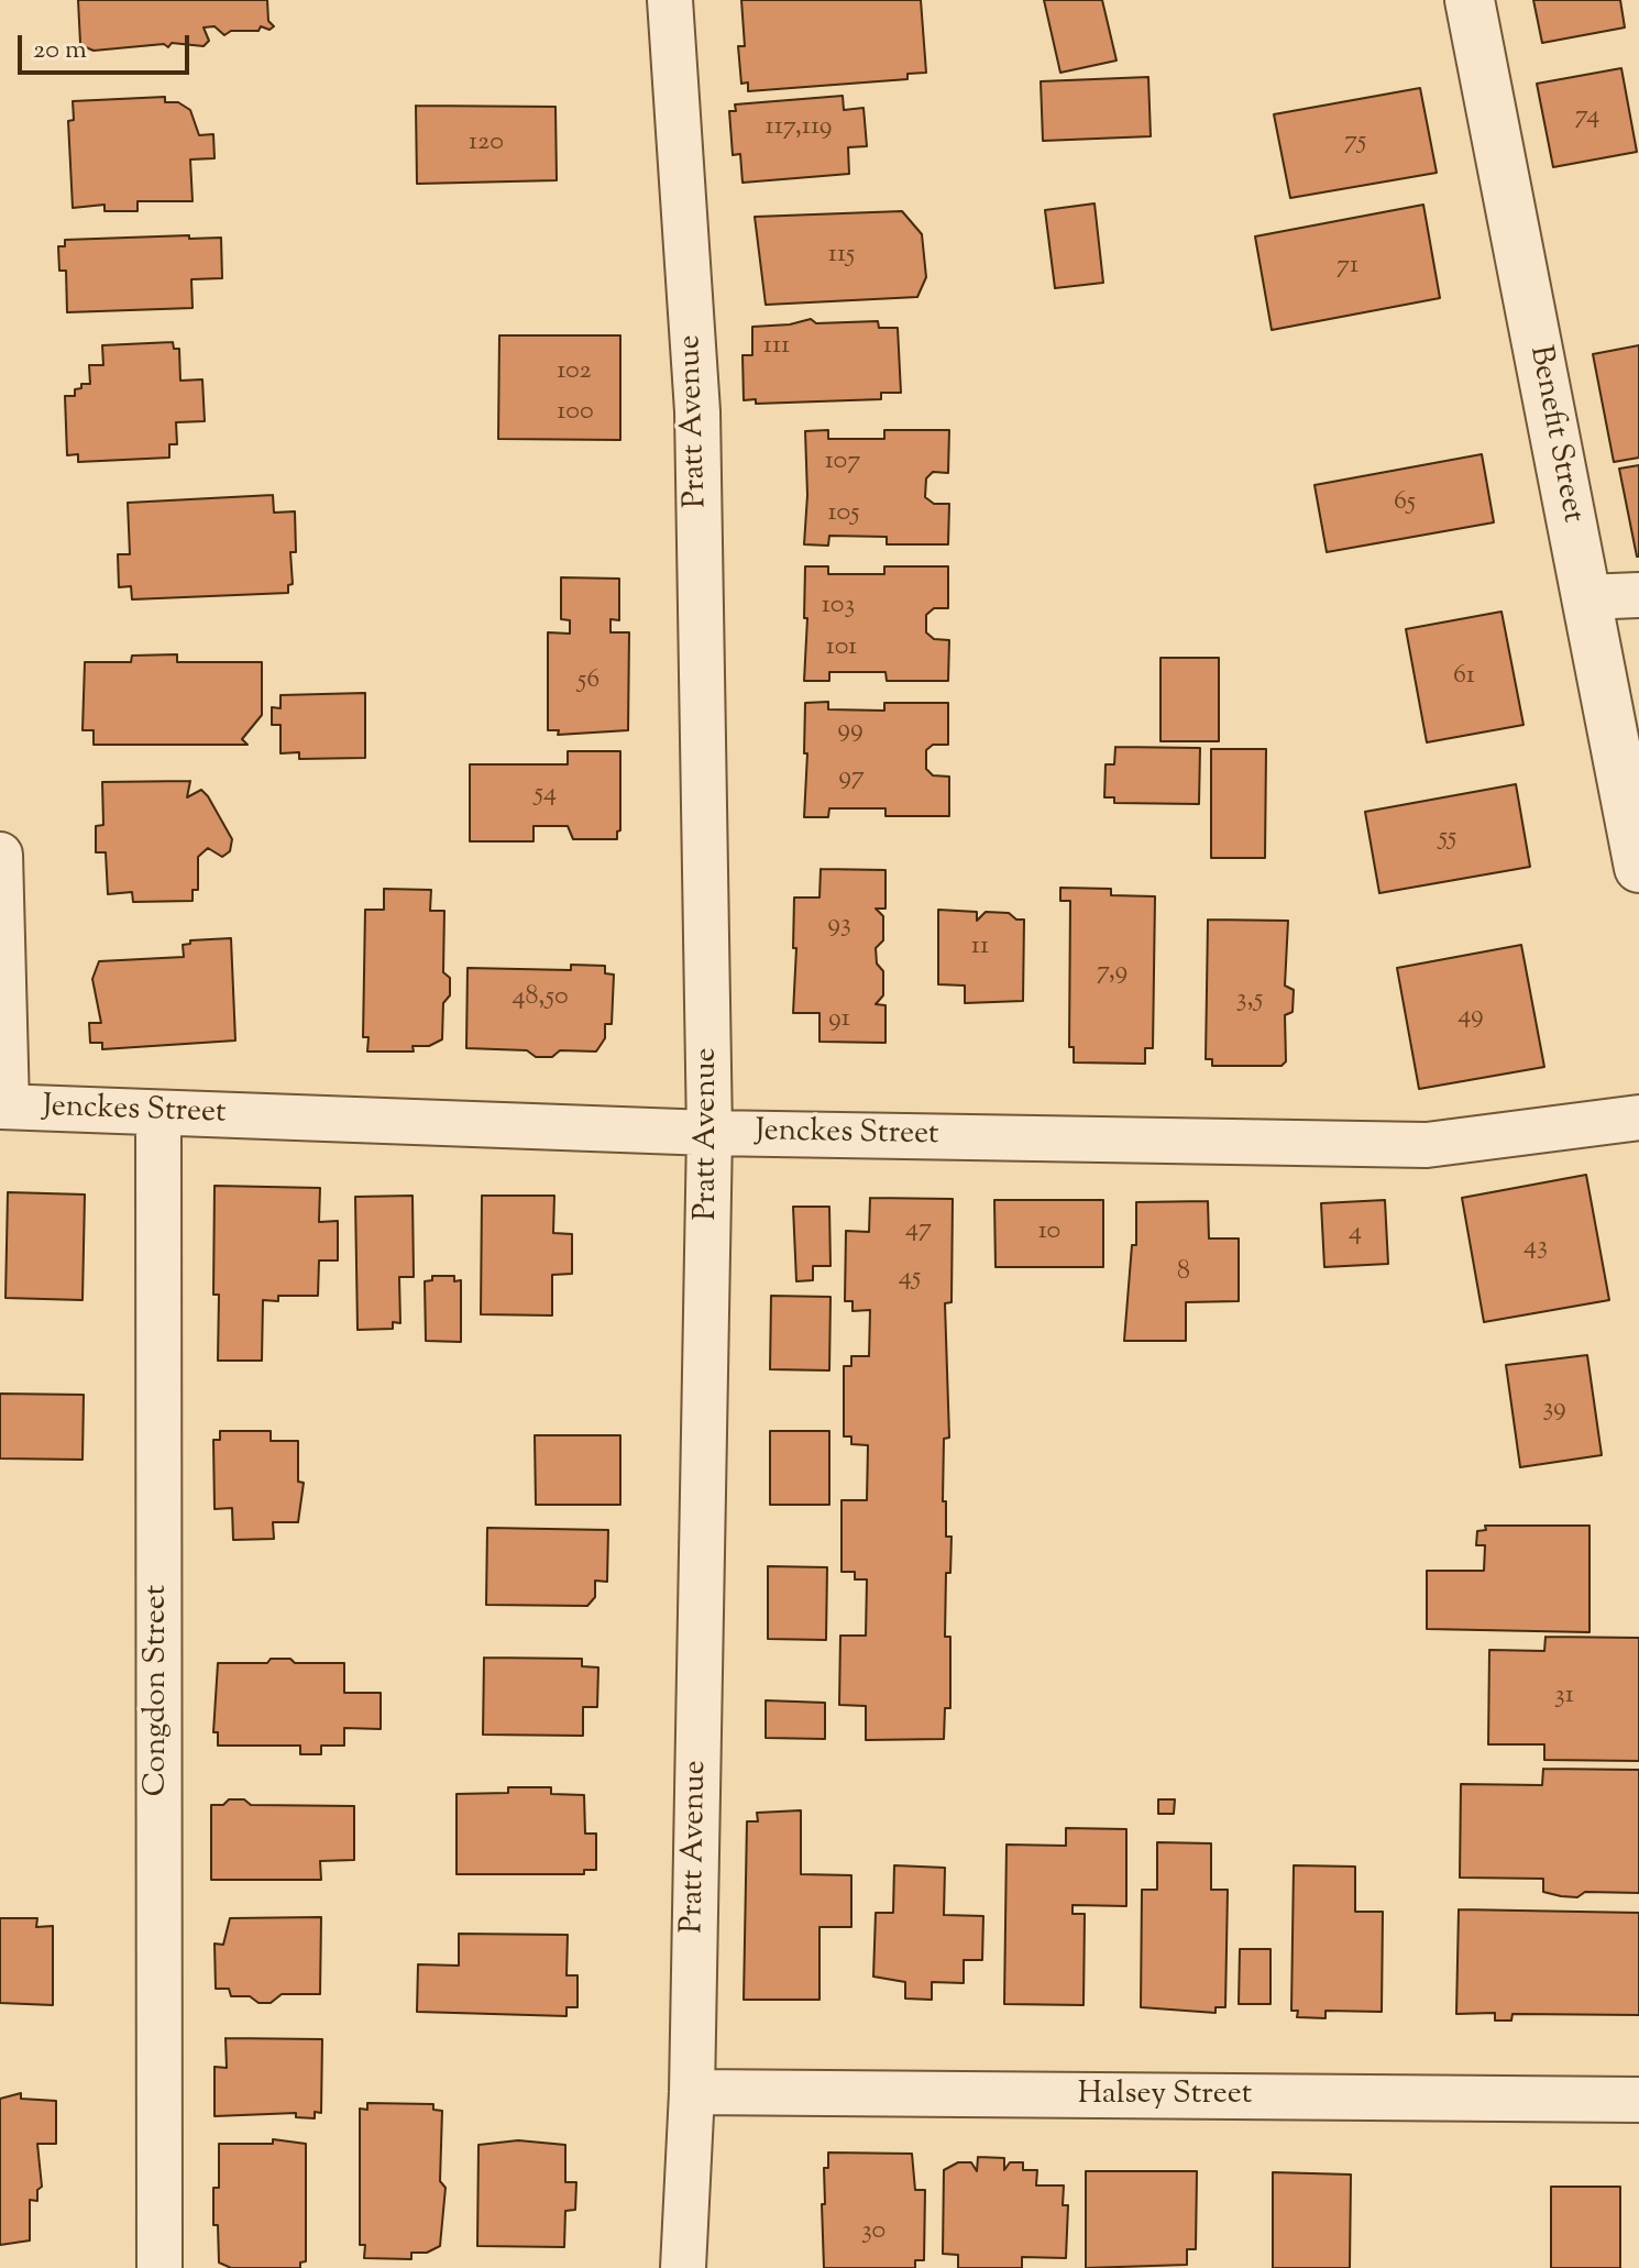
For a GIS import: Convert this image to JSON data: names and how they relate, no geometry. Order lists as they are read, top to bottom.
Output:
{
  "streets": {
    "street": [
      "Pratt Avenue",
      "Benefit Street",
      "Jenckes Street",
      "Congdon Street",
      "Halsey Street"
    ]
  },
  "crossings": [
    ["Pratt Avenue", "Jenckes Street"],
    ["Pratt Avenue", "Halsey Street"],
    ["Jenckes Street", "Congdon Street"]
  ],
  "house_numbers": [
    "74",
    "117,119",
    "75",
    "120",
    "115",
    "71",
    "111",
    "102",
    "100",
    "107",
    "65",
    "105",
    "103",
    "101",
    "61",
    "56",
    "99",
    "97",
    "54",
    "55",
    "93",
    "11",
    "7,9",
    "48,50",
    "3,5",
    "49",
    "91",
    "47",
    "10",
    "4",
    "43",
    "8",
    "45",
    "39",
    "31",
    "30"
  ],
  "scale_bar": "20 m"
}
